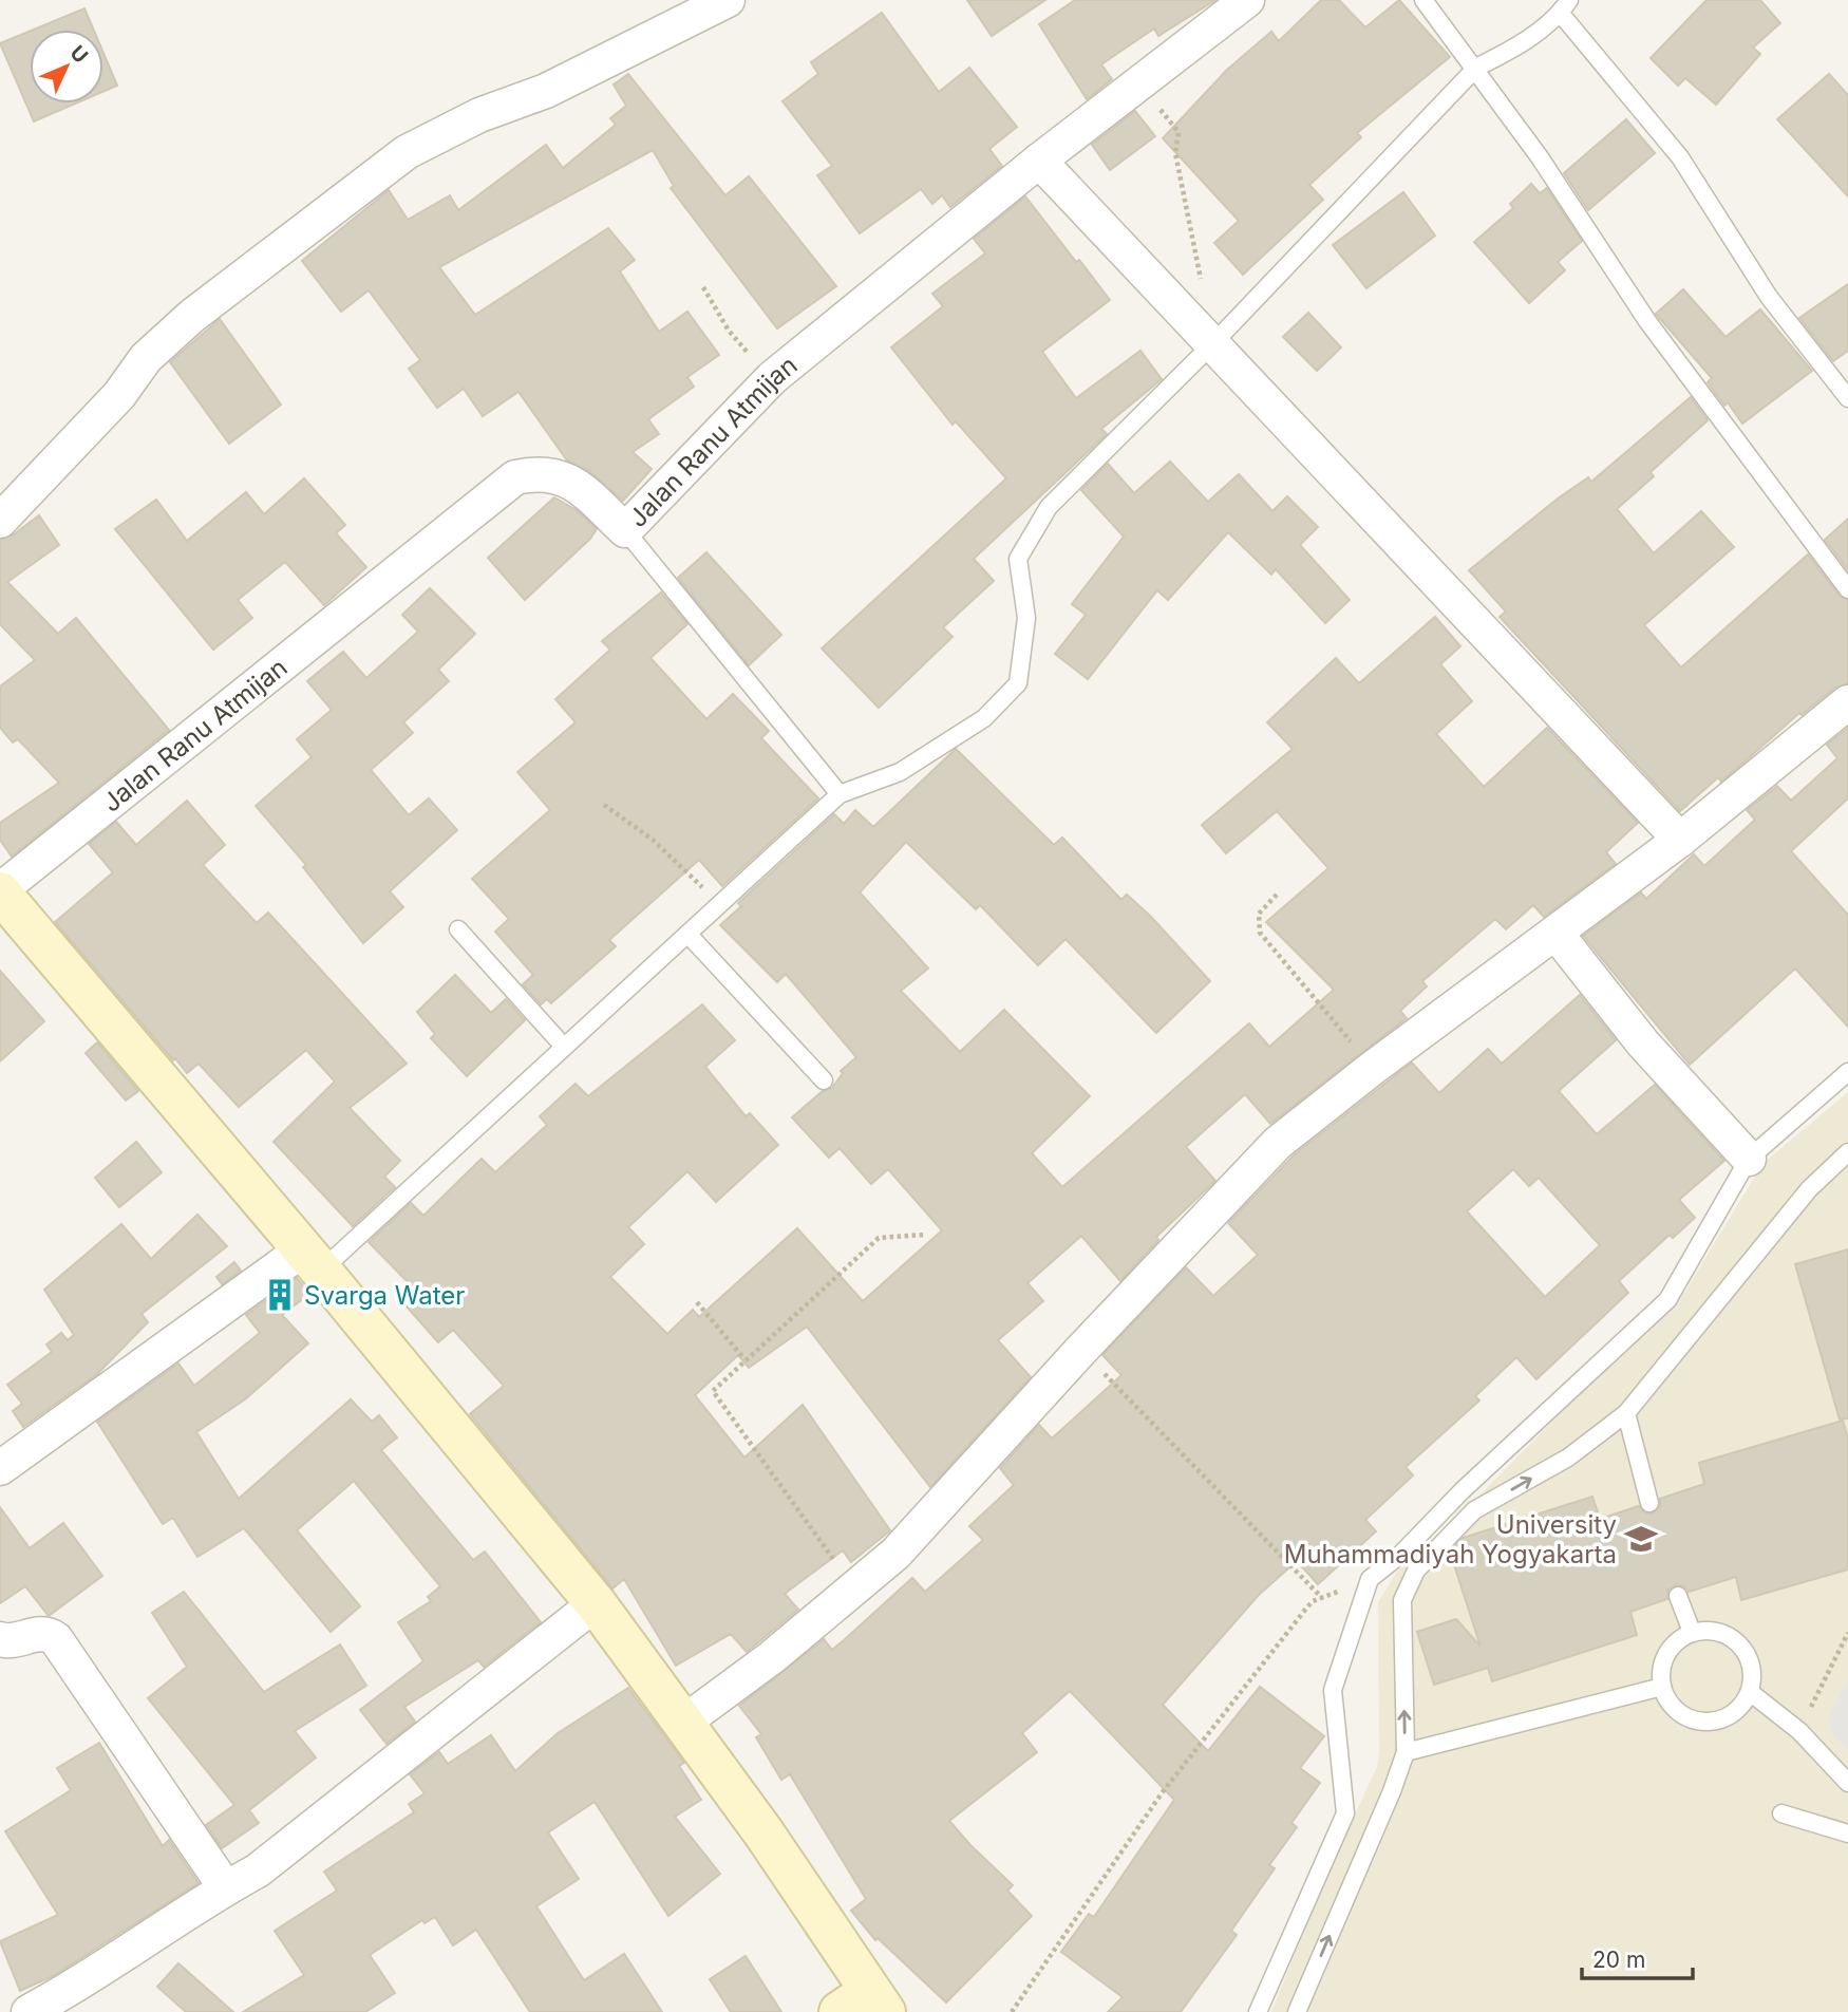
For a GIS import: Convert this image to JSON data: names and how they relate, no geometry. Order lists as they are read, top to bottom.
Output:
{
  "streets": {
    "street": ["Jalan Ranu Atmijan"]
  },
  "places": {
    "building": ["Svarga Water"],
    "school or university": ["University Muhammadiyah Yogyakarta"]
  },
  "scale_bar": "20 m",
  "north": "top right"
}
